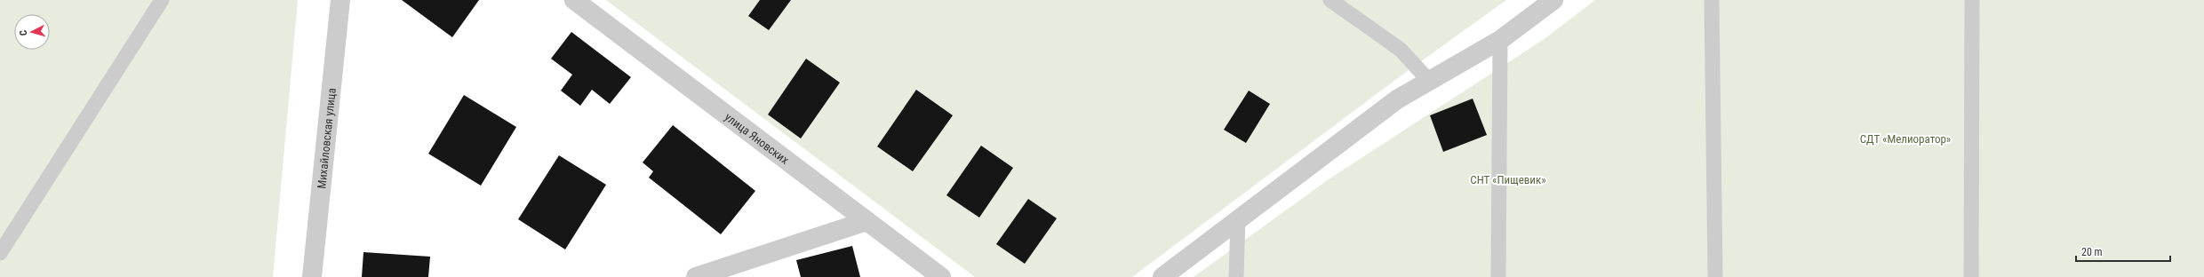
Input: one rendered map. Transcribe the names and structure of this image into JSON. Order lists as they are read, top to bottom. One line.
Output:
{"streets":{"street":["Михайловская улица","улица Яновских"]},"parks":["СДТ «Мелиоратор»","СНТ «Пищевик»"],"scale_bar":"20 m","north":"left"}
